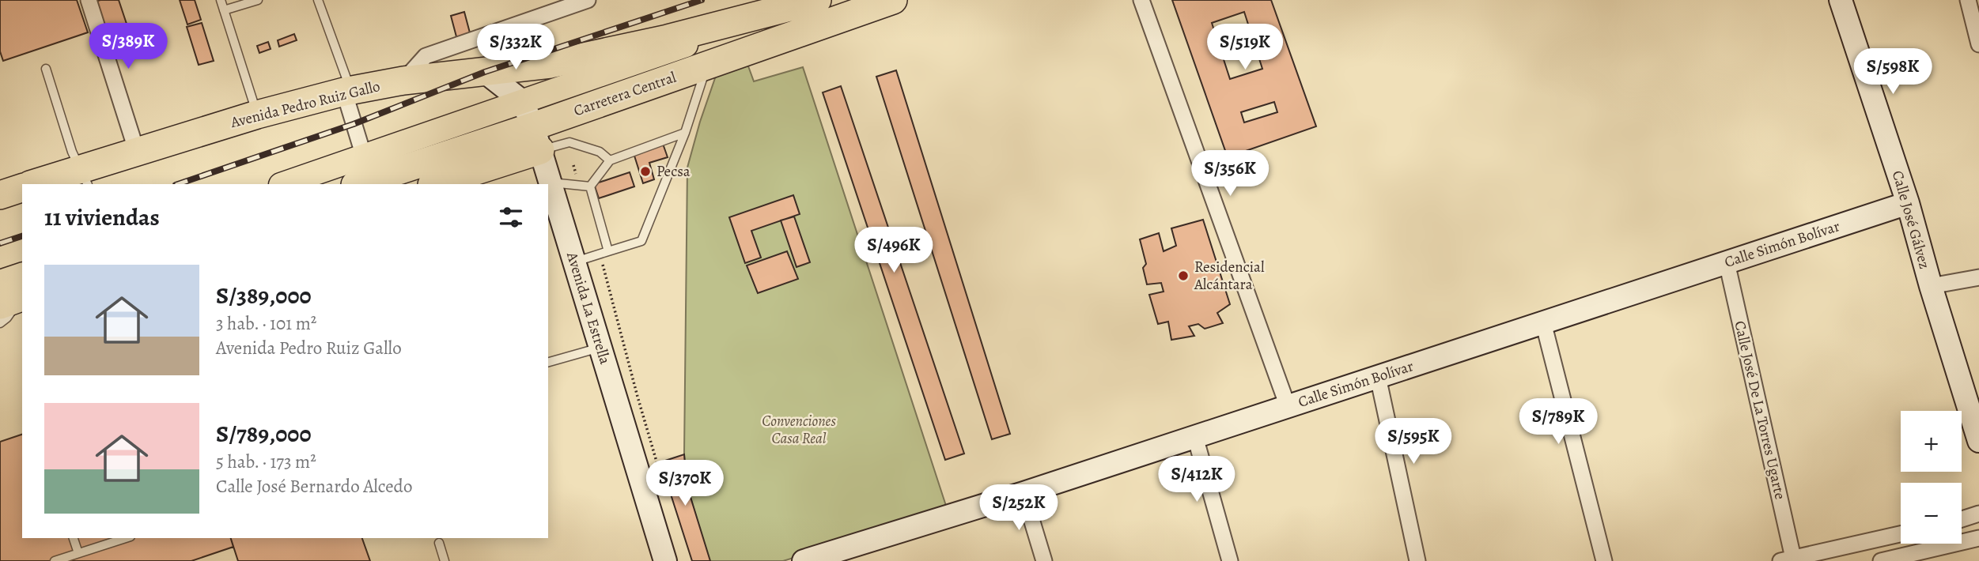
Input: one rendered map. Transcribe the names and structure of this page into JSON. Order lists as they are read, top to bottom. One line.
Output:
{"streets":{"highway":["Carretera Central","Avenida Pedro Ruiz Gallo"],"street":["Calle José Gálvez","Calle Simón Bolívar","Avenida La Estrella","Calle José De La Torres Ugarte"]},"crossings":[["Carretera Central","Avenida Pedro Ruiz Gallo"],["Carretera Central","Avenida La Estrella"],["Avenida Pedro Ruiz Gallo","Avenida La Estrella"],["Calle José Gálvez","Calle Simón Bolívar"],["Calle Simón Bolívar","Calle José De La Torres Ugarte"]],"parks":["Convenciones Casa Real"],"places":["Pecsa","Residencial Alcántara"],"page":{"price":["S/389K","S/332K","S/519K","S/598K","S/356K","S/496K","S/789K","S/595K","S/412K","S/370K","S/252K"],"heading":"11 viviendas","list":[{"name":"S/389,000","note":"3 hab. · 101 m² · Avenida Pedro Ruiz Gallo"},{"name":"S/789,000","note":"5 hab. · 173 m² · Calle José Bernardo Alcedo"}],"map_buttons":["+","−"]}}
